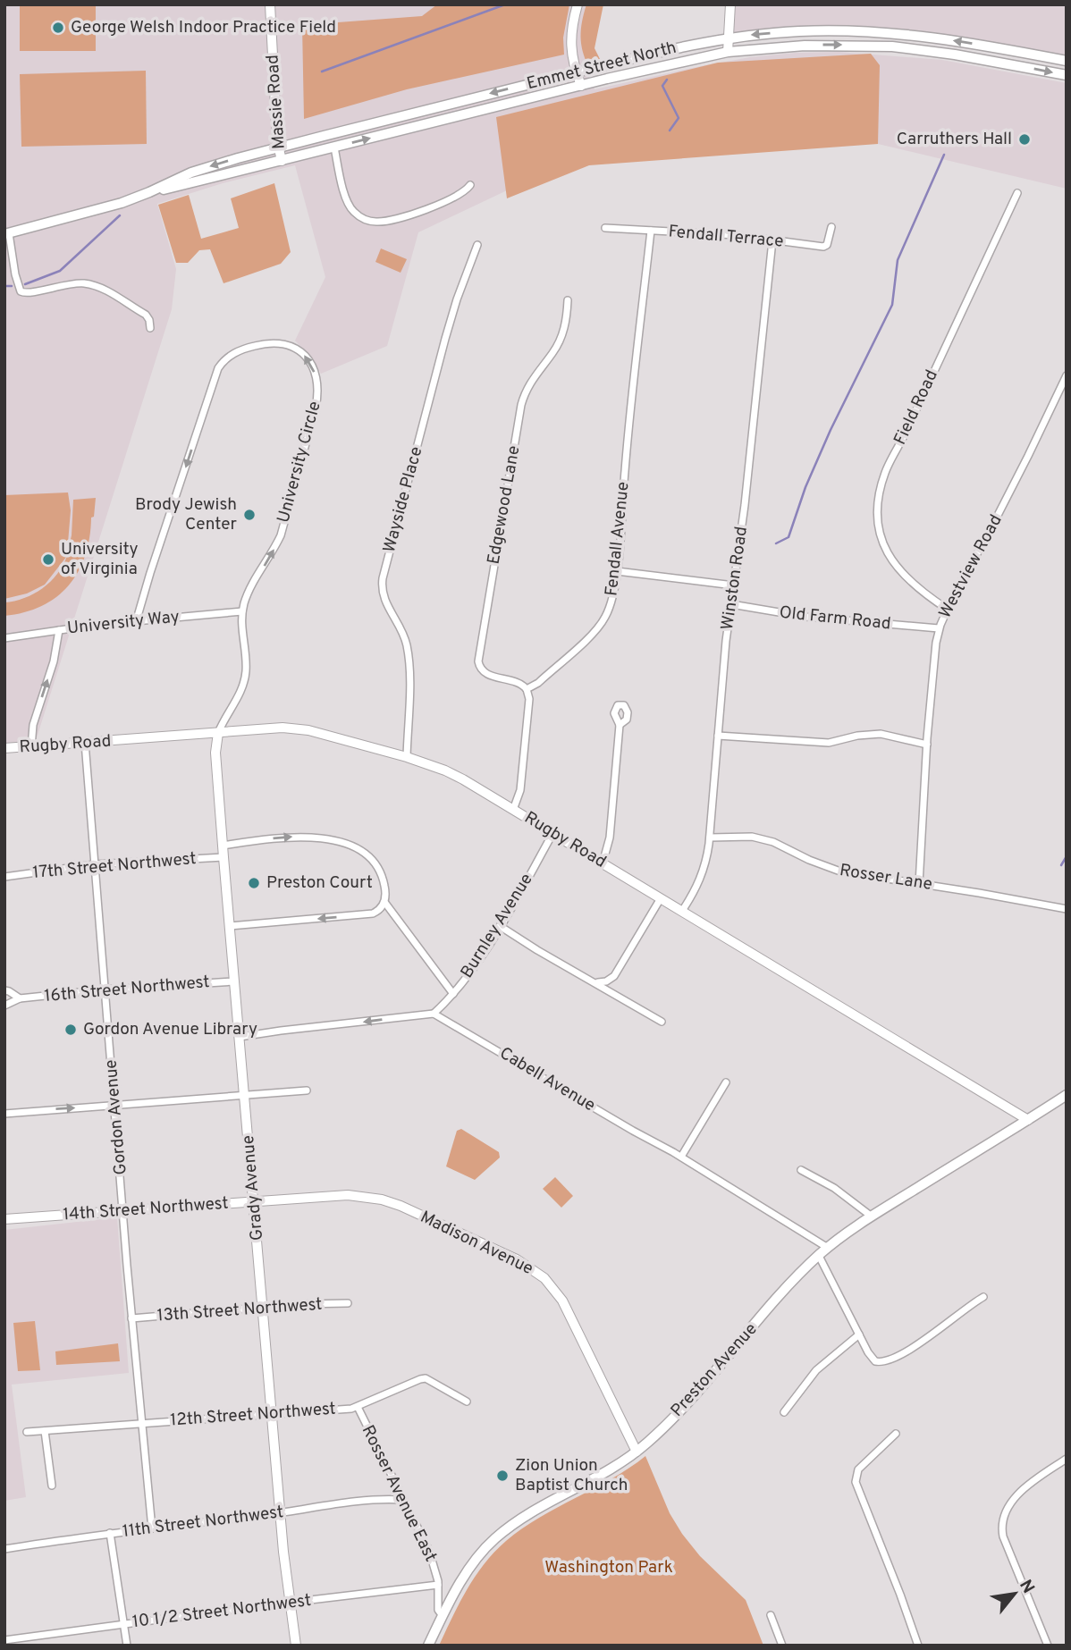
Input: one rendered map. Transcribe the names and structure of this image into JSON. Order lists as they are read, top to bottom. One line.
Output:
{"streets":{"main road":["Emmet Street North","Preston Avenue"],"street":["Massie Road","Fendall Terrace","Field Road","University Circle","Wayside Place","Edgewood Lane","Fendall Avenue","Westview Road","Winston Road","Old Farm Road","University Way","Rugby Road","17th Street Northwest","Rosser Lane","Burnley Avenue","16th Street Northwest","Cabell Avenue","Gordon Avenue","Grady Avenue","14th Street Northwest","Madison Avenue","13th Street Northwest","12th Street Northwest","Rosser Avenue East","11th Street Northwest","10 1/2 Street Northwest"]},"crossings":[["Emmet Street North","Massie Road"],["Fendall Terrace","Fendall Avenue"],["Fendall Terrace","Winston Road"],["Field Road","Westview Road"],["University Circle","University Way"],["University Circle","Rugby Road"],["University Circle","Grady Avenue"],["Wayside Place","Rugby Road"],["Edgewood Lane","Fendall Avenue"],["Westview Road","Old Farm Road"],["Westview Road","Rosser Lane"],["Winston Road","Old Farm Road"],["Winston Road","Rugby Road"],["Winston Road","Rosser Lane"],["Rugby Road","Burnley Avenue"],["Rugby Road","Gordon Avenue"],["Rugby Road","Grady Avenue"],["Rugby Road","Preston Avenue"],["17th Street Northwest","Gordon Avenue"],["17th Street Northwest","Grady Avenue"],["Burnley Avenue","Cabell Avenue"],["16th Street Northwest","Gordon Avenue"],["16th Street Northwest","Grady Avenue"],["Cabell Avenue","Preston Avenue"],["Gordon Avenue","14th Street Northwest"],["Gordon Avenue","13th Street Northwest"],["Gordon Avenue","12th Street Northwest"],["Gordon Avenue","11th Street Northwest"],["Grady Avenue","14th Street Northwest"],["Grady Avenue","13th Street Northwest"],["Grady Avenue","12th Street Northwest"],["Grady Avenue","11th Street Northwest"],["Grady Avenue","10 1/2 Street Northwest"],["14th Street Northwest","Madison Avenue"],["Madison Avenue","Preston Avenue"],["Preston Avenue","Rosser Avenue East"],["12th Street Northwest","Rosser Avenue East"],["Rosser Avenue East","11th Street Northwest"],["Rosser Avenue East","10 1/2 Street Northwest"]],"parks":["Washington Park"],"places":["George Welsh Indoor Practice Field","Carruthers Hall","Brody Jewish Center","University of Virginia","Preston Court","Gordon Avenue Library","Zion Union Baptist Church"],"north":"top right"}
